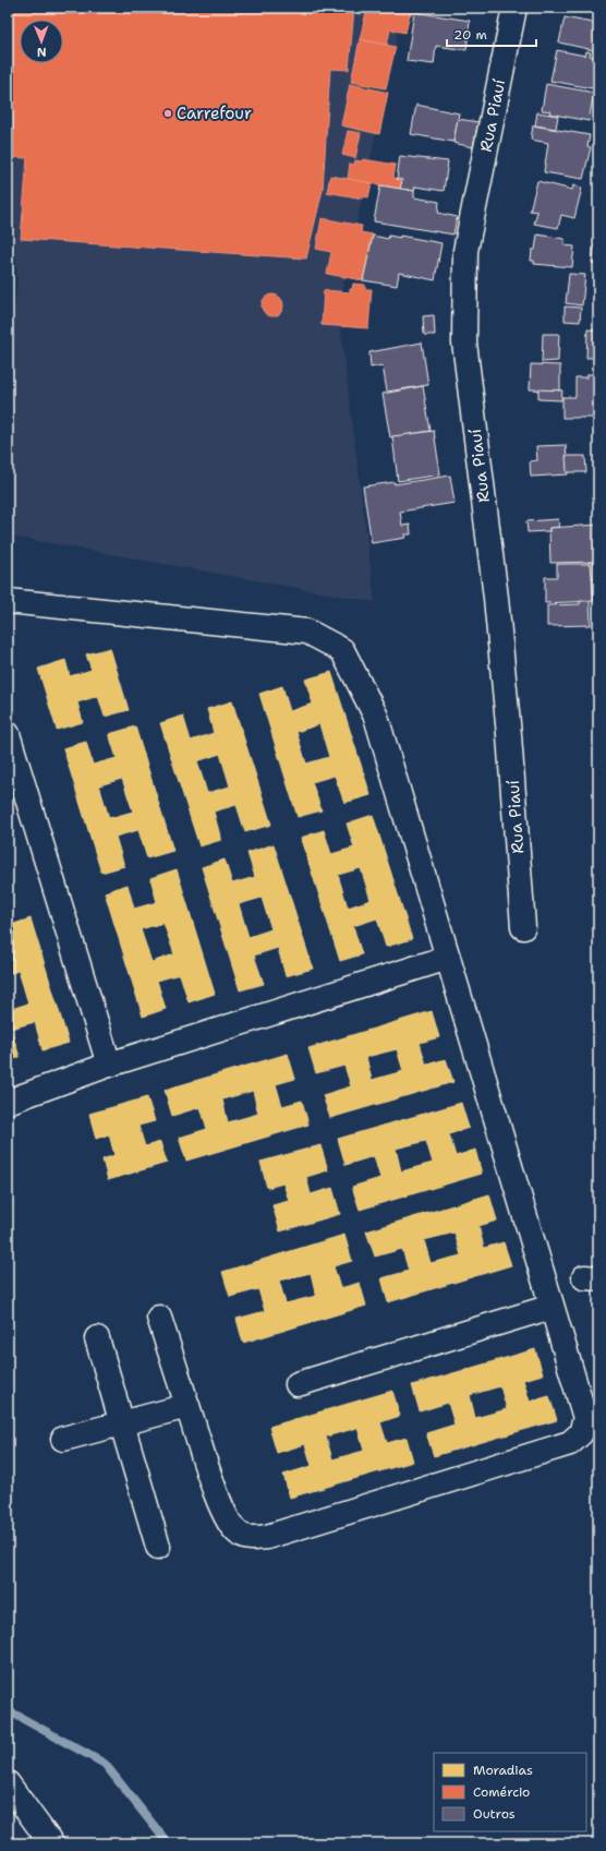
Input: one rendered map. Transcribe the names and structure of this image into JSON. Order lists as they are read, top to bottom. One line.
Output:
{"streets":{"street":["Rua Piauí"]},"places":["Carrefour"],"legend":["Moradias","Comércio","Outros"],"scale_bar":"20 m","north":"bottom"}
